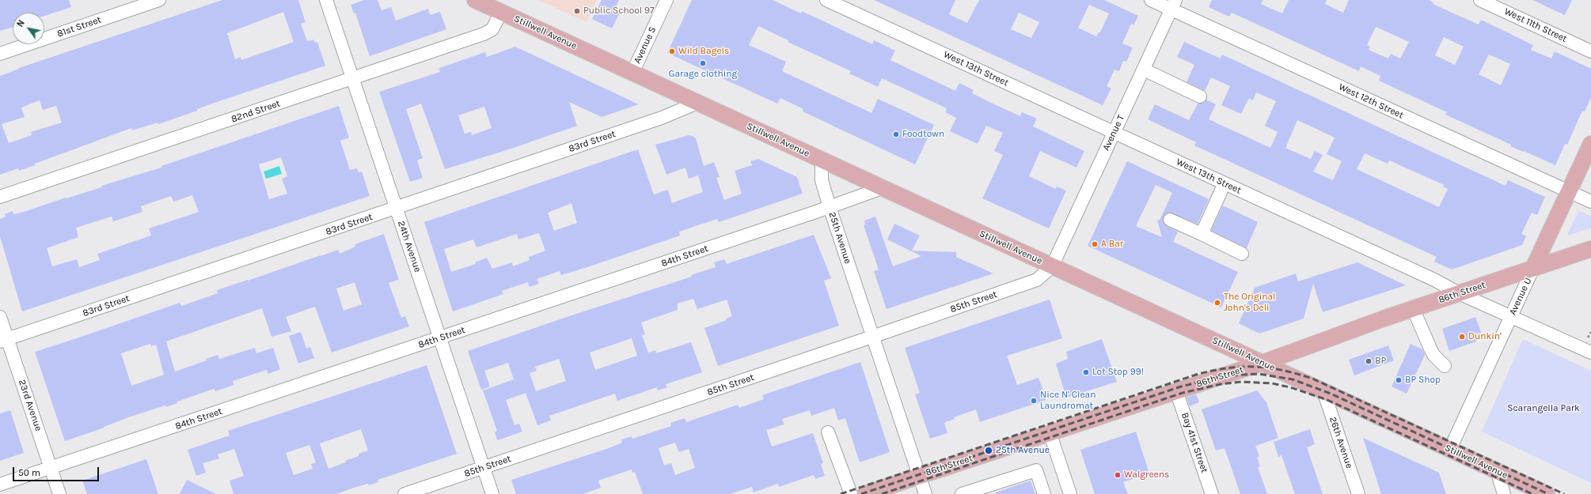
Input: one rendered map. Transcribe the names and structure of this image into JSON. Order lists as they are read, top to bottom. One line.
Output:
{"streets":{"main road":["Stillwell Avenue","86th Street","Avenue U"],"street":["West 11th Street","81st Street","Avenue S","West 13th Street","West 12th Street","82nd Street","Avenue T","83rd Street","25th Avenue","24th Avenue","84th Street","85th Street","23rd Avenue","Bay 41st Street","26th Avenue"]},"crossings":[["Stillwell Avenue","Avenue S"],["Stillwell Avenue","82nd Street"],["Stillwell Avenue","Avenue T"],["Stillwell Avenue","83rd Street"],["Stillwell Avenue","25th Avenue"],["Stillwell Avenue","84th Street"],["Stillwell Avenue","86th Street"],["Stillwell Avenue","Avenue U"],["Stillwell Avenue","85th Street"],["Stillwell Avenue","26th Avenue"],["West 13th Street","Avenue T"],["West 13th Street","86th Street"],["West 13th Street","Avenue U"],["West 12th Street","Avenue T"],["West 12th Street","Avenue U"],["82nd Street","24th Avenue"],["Avenue T","85th Street"],["83rd Street","24th Avenue"],["83rd Street","23rd Avenue"],["25th Avenue","84th Street"],["25th Avenue","86th Street"],["25th Avenue","85th Street"],["24th Avenue","84th Street"],["24th Avenue","85th Street"],["84th Street","23rd Avenue"],["86th Street","Avenue U"],["86th Street","Bay 41st Street"]],"parks":["Scarangella Park"],"places":["Public School 97","Wild Bagels","Garage clothing","Foodtown","A Bar","The Original John's Deli","Dunkin'","BP","Lot Stop 99!","BP Shop","Nice N' Clean Laundromat","25th Avenue","Walgreens"],"scale_bar":"50 m","north":"top left"}
